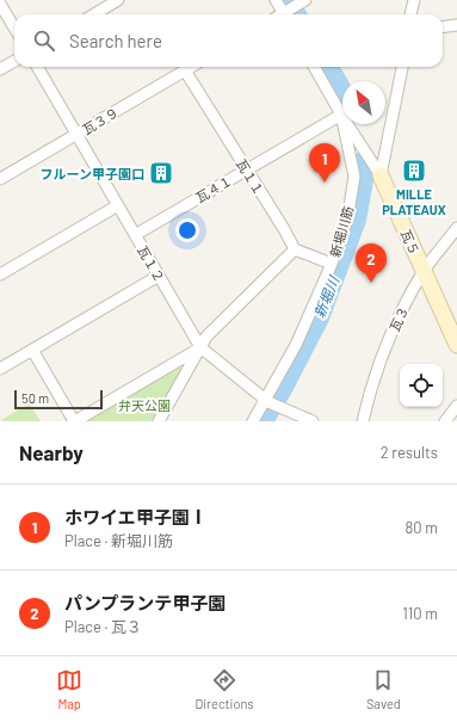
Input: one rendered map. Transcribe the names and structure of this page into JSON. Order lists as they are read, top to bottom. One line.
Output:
{"streets":{"street":["瓦３９","瓦１１","瓦４１","新堀川筋","瓦５","瓦１２","瓦３"]},"crossings":[["瓦３９","瓦１１"],["瓦３９","瓦１２"],["瓦１１","瓦４１"],["瓦４１","新堀川筋"],["瓦４１","瓦５"],["瓦４１","瓦１２"],["新堀川筋","瓦５"],["新堀川筋","瓦１２"],["瓦５","瓦３"]],"water":["新堀川"],"parks":["弁天公園"],"places":{"building":["MILLE PLATEAUX","フルーン甲子園口"]},"scale_bar":"50 m","north":"top left","page":{"search":"Search here","pins":["1","2"],"scale":"50 m","heading":["Nearby","2 results"],"list":[{"mark":"1","name":"ホワイエ甲子園Ⅰ","note":"Place · 新堀川筋","value":"80 m"},{"mark":"2","name":"パンプランテ甲子園","note":"Place · 瓦３","value":"110 m"}],"nav":["Map","Directions","Saved"]}}
